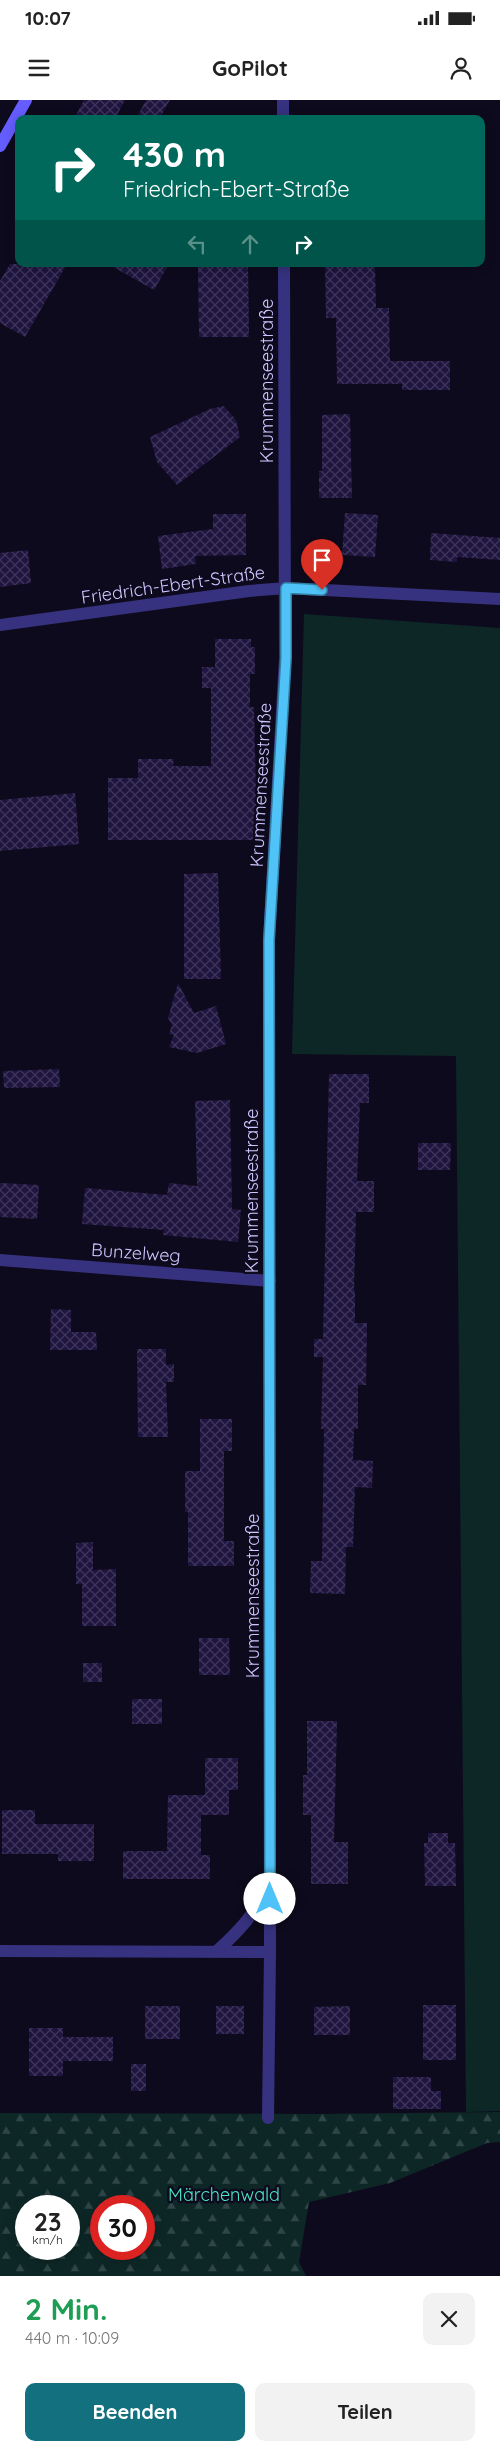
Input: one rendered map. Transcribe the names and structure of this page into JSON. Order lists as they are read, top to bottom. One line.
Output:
{"streets":{"street":["Krummenseestraße","Friedrich-Ebert-Straße","Bunzelweg"]},"crossings":[["Krummenseestraße","Friedrich-Ebert-Straße"],["Krummenseestraße","Bunzelweg"]],"parks":["Märchenwald"],"page":{"status":"10:07","header":"GoPilot","turn":["430 m","Friedrich-Ebert-Straße"],"speed":"23 km/h","limit":"30","heading":["2 Min.","440 m · 10:09"],"buttons":["Beenden","Teilen"]}}
